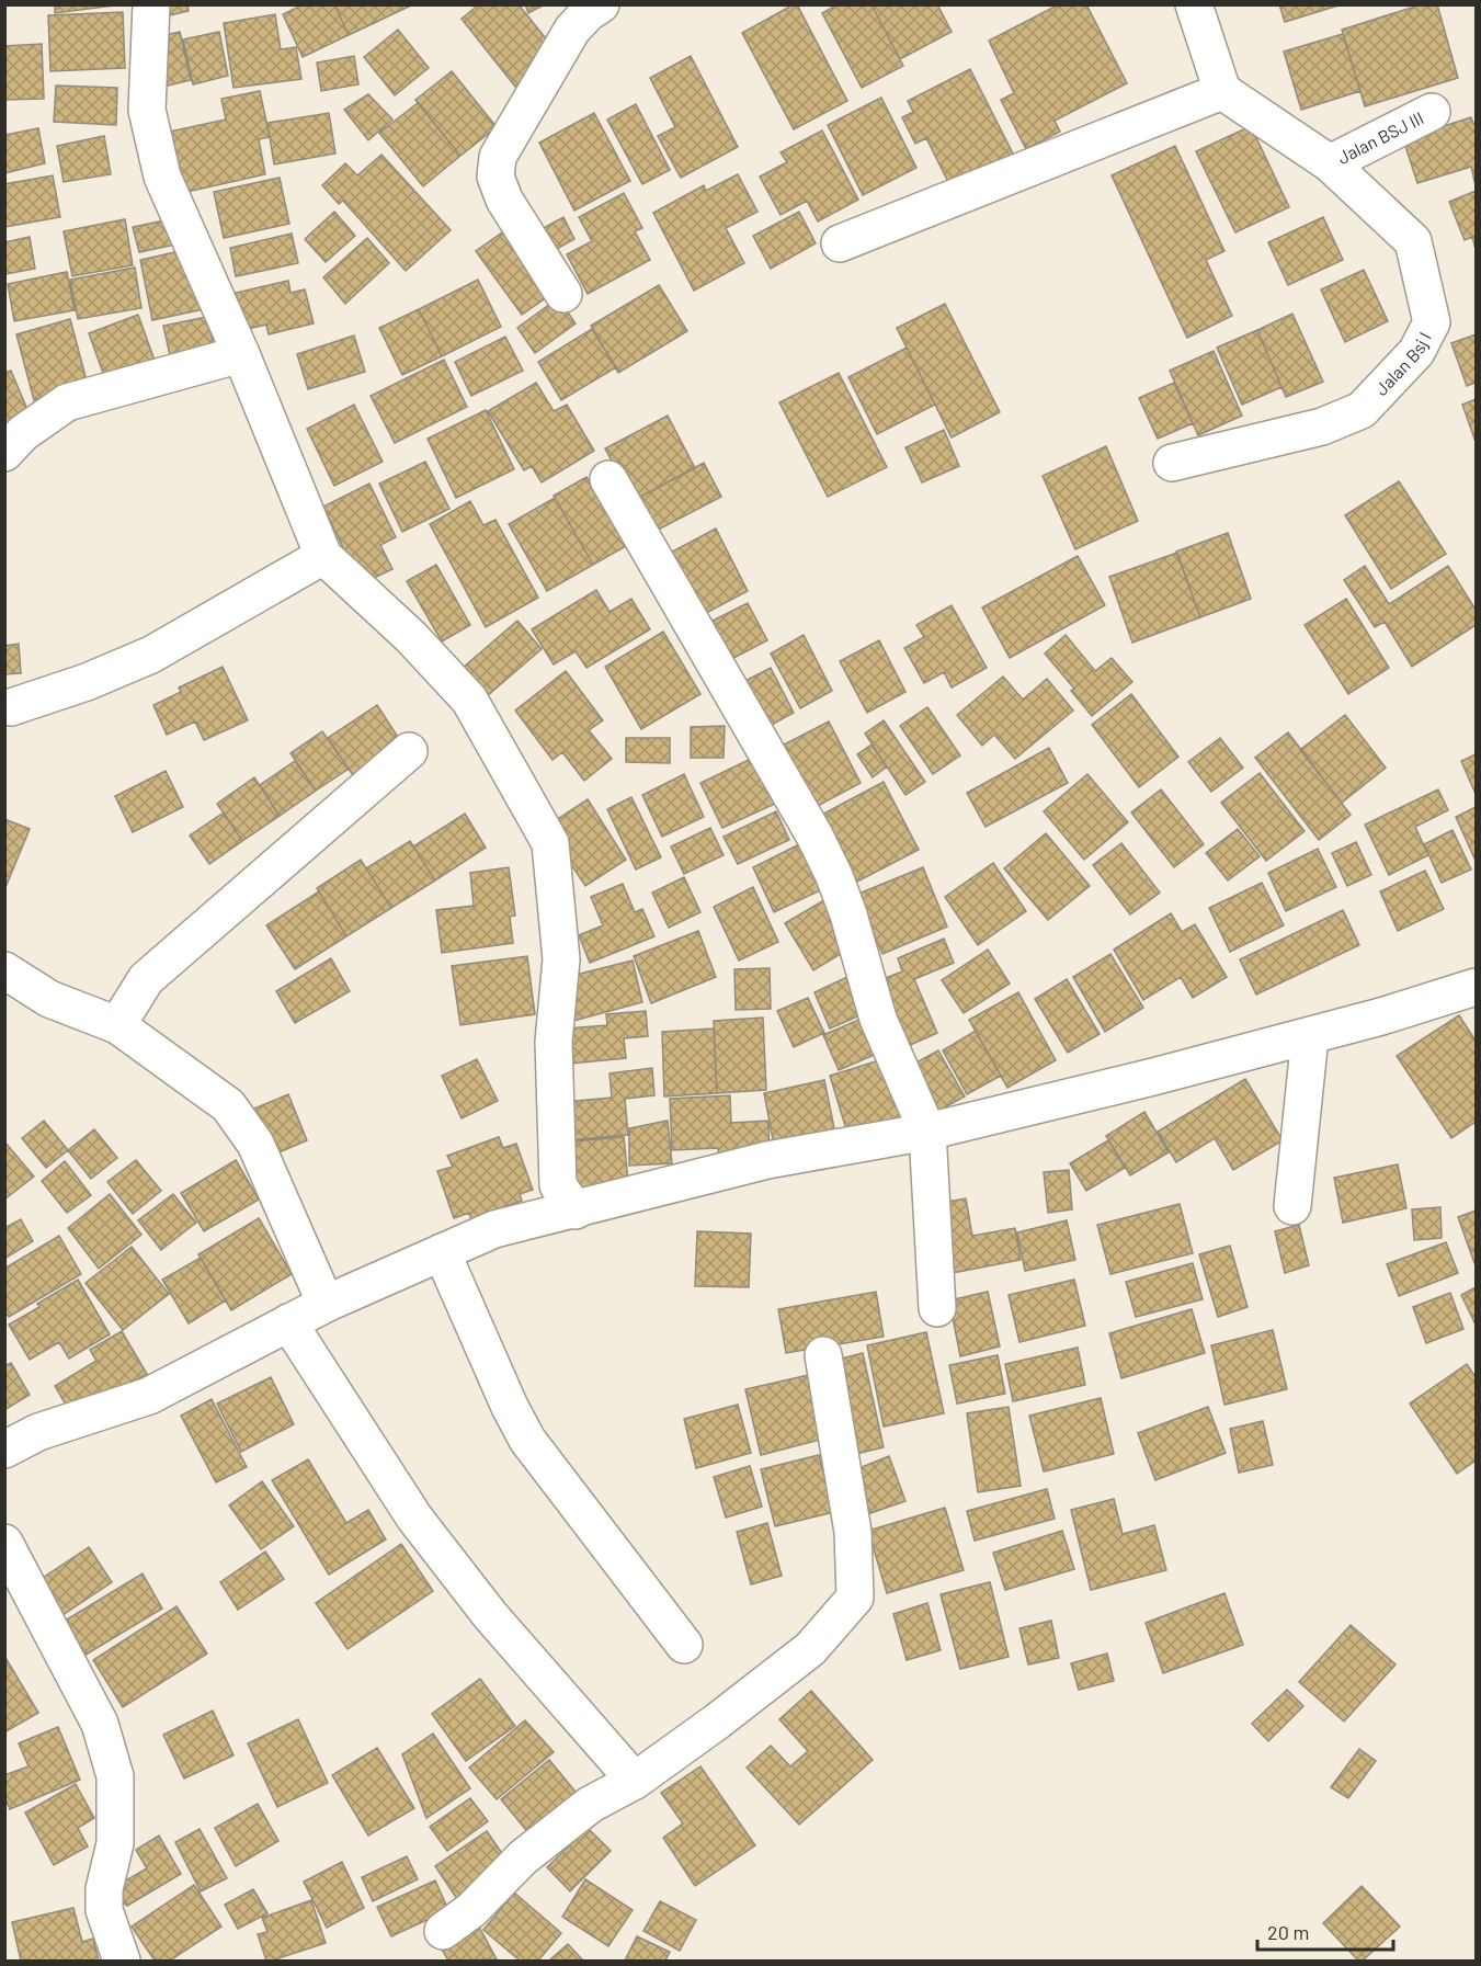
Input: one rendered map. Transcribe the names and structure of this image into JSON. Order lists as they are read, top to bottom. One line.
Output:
{"streets":{"street":["Jalan BSJ III","Jalan Bsj I"]},"crossings":[["Jalan BSJ III","Jalan Bsj I"]],"scale_bar":"20 m"}
